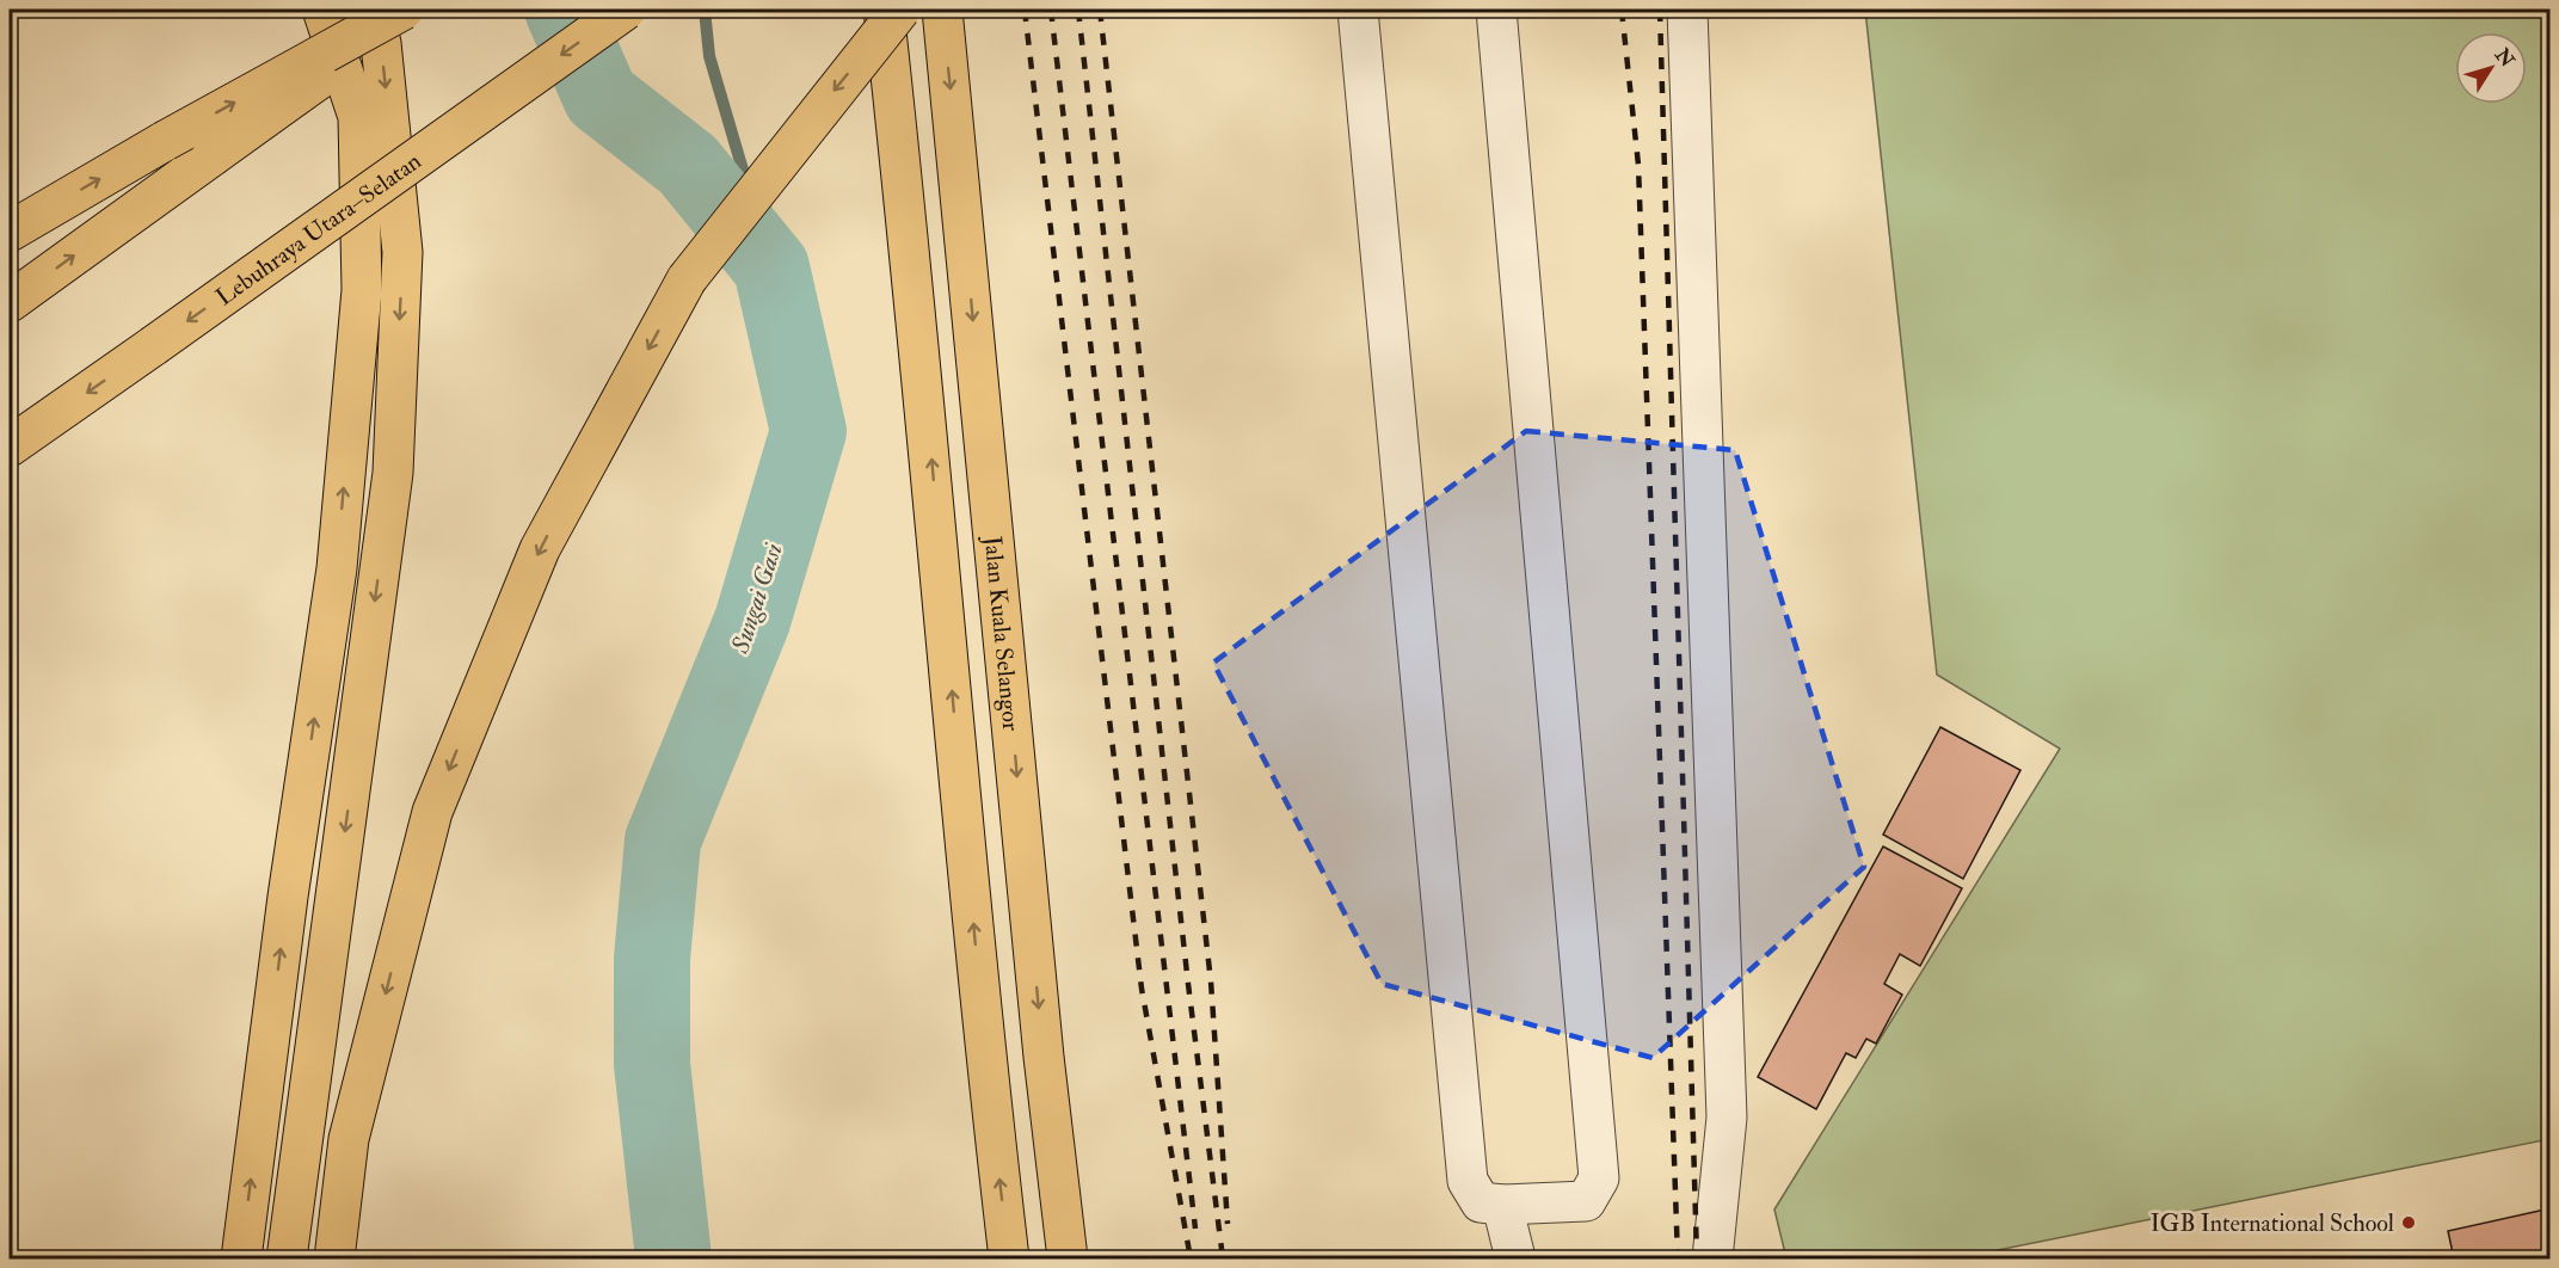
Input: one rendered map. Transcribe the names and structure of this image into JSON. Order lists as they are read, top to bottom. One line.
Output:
{"streets":{"highway":["Lebuhraya Utara–Selatan","Jalan Kuala Selangor"]},"water":["Sungai Gasi"],"places":["IGB International School"],"north":"top right"}
